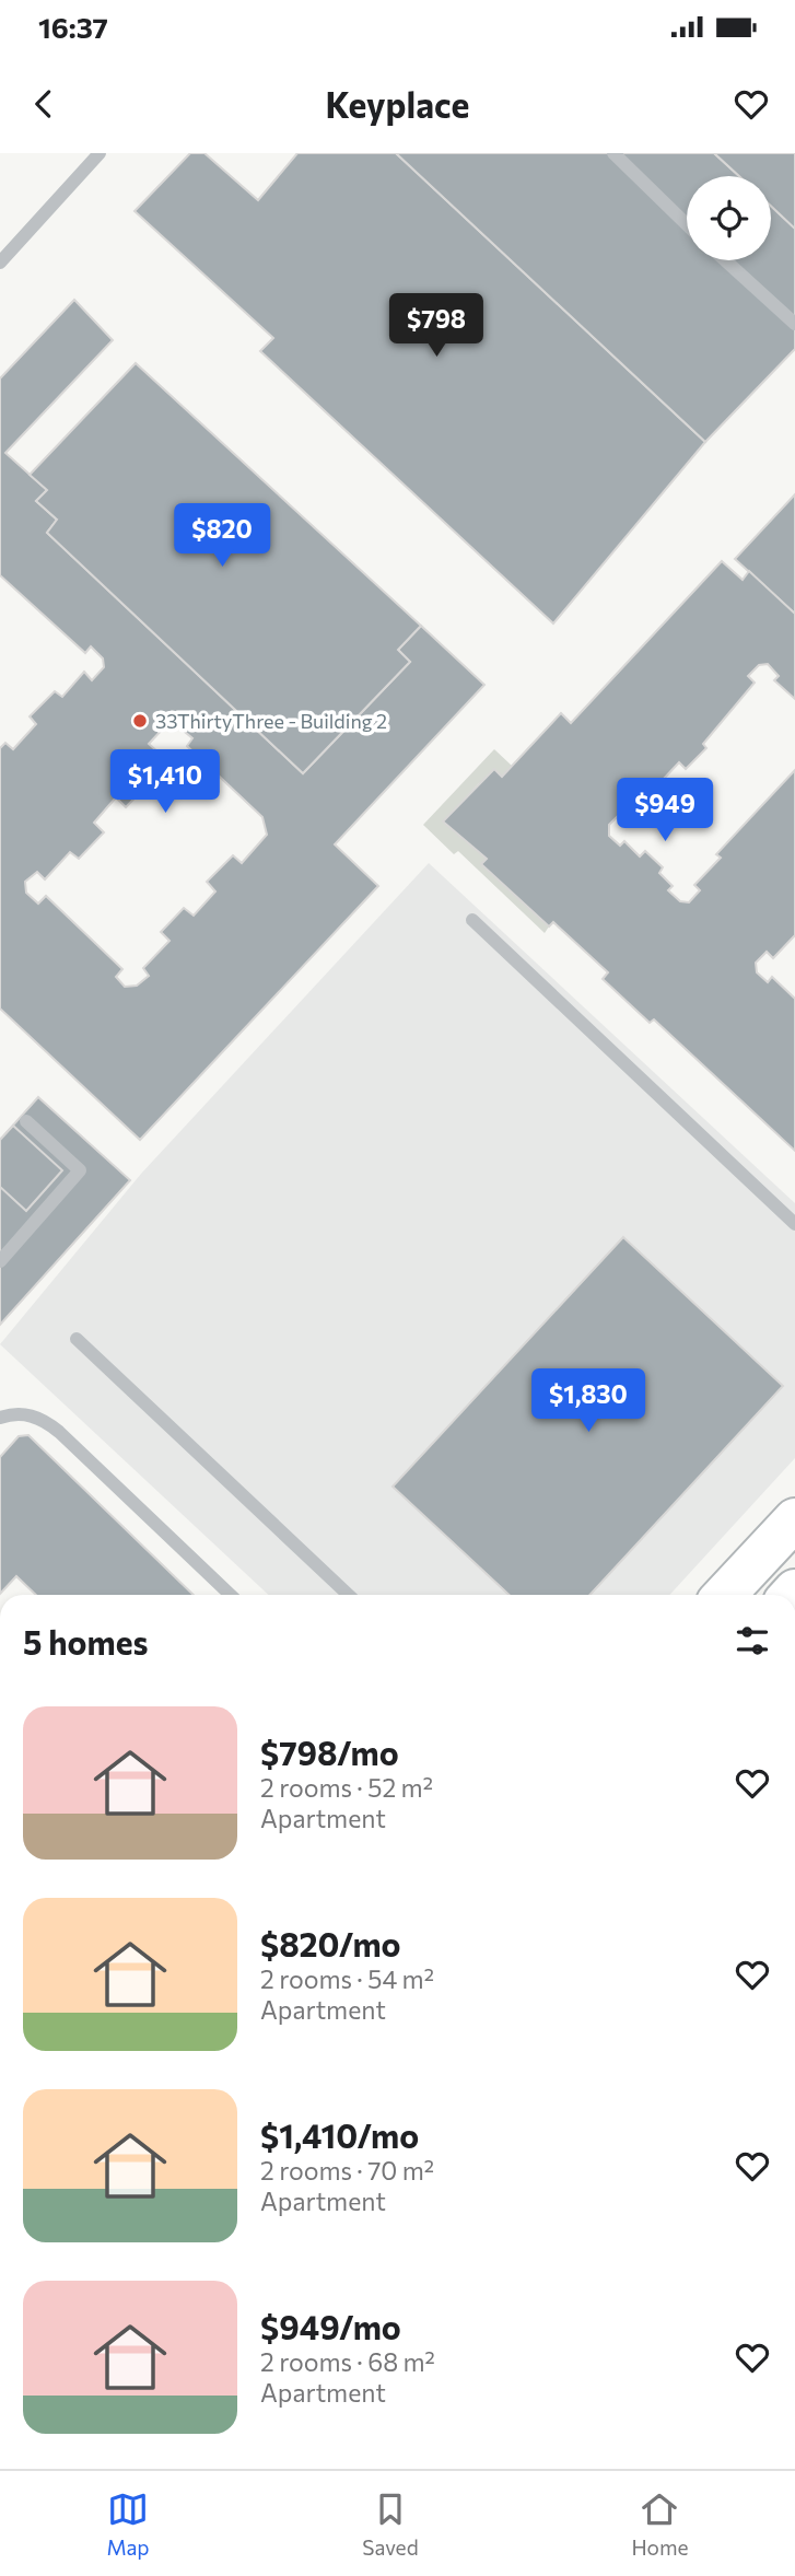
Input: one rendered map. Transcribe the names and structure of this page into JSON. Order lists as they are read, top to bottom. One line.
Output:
{"places":["33ThirtyThree - Building 2"],"page":{"status":"16:37","header":"Keyplace","price":["$798","$820","$1,410","$949","$1,830"],"heading":"5 homes","list":[{"name":"$798/mo","note":"2 rooms · 52 m² · Apartment"},{"name":"$820/mo","note":"2 rooms · 54 m² · Apartment"},{"name":"$1,410/mo","note":"2 rooms · 70 m² · Apartment"},{"name":"$949/mo","note":"2 rooms · 68 m² · Apartment"}],"tabs":["Map","Saved","Home"]}}
